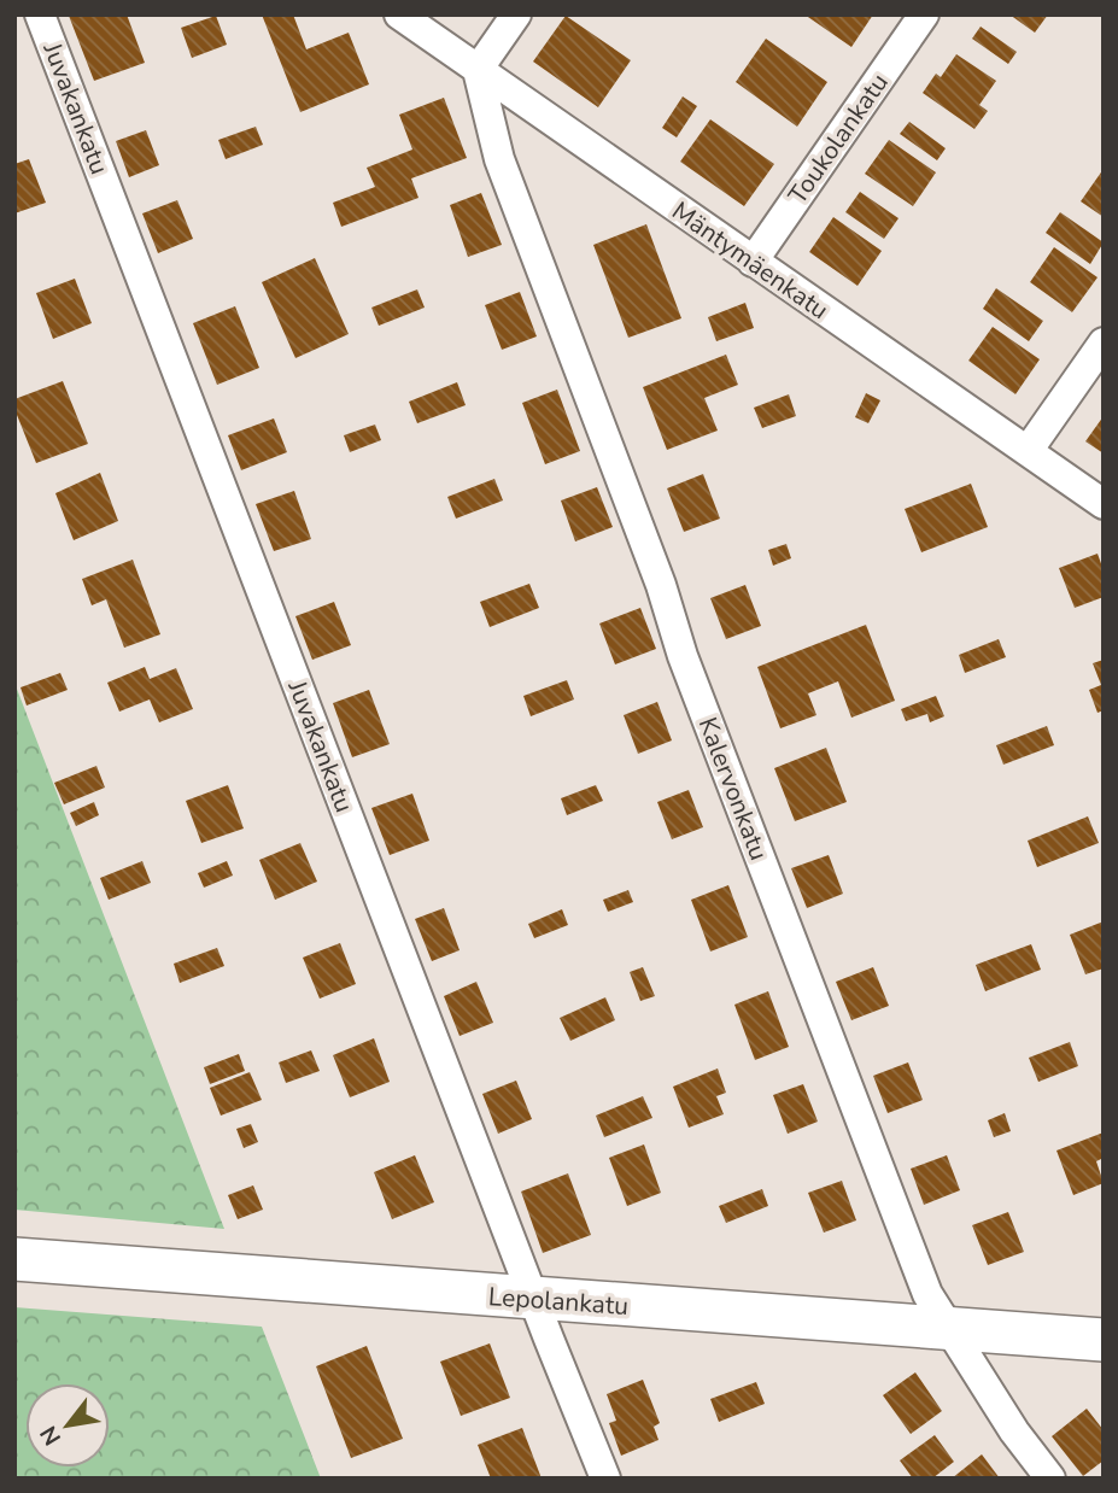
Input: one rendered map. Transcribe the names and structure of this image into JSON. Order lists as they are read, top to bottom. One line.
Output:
{"streets":{"main road":["Lepolankatu"],"street":["Juvakankatu","Toukolankatu","Mäntymäenkatu","Kalervonkatu"]},"crossings":[["Juvakankatu","Lepolankatu"],["Toukolankatu","Mäntymäenkatu"],["Mäntymäenkatu","Kalervonkatu"],["Kalervonkatu","Lepolankatu"]],"north":"bottom left"}
